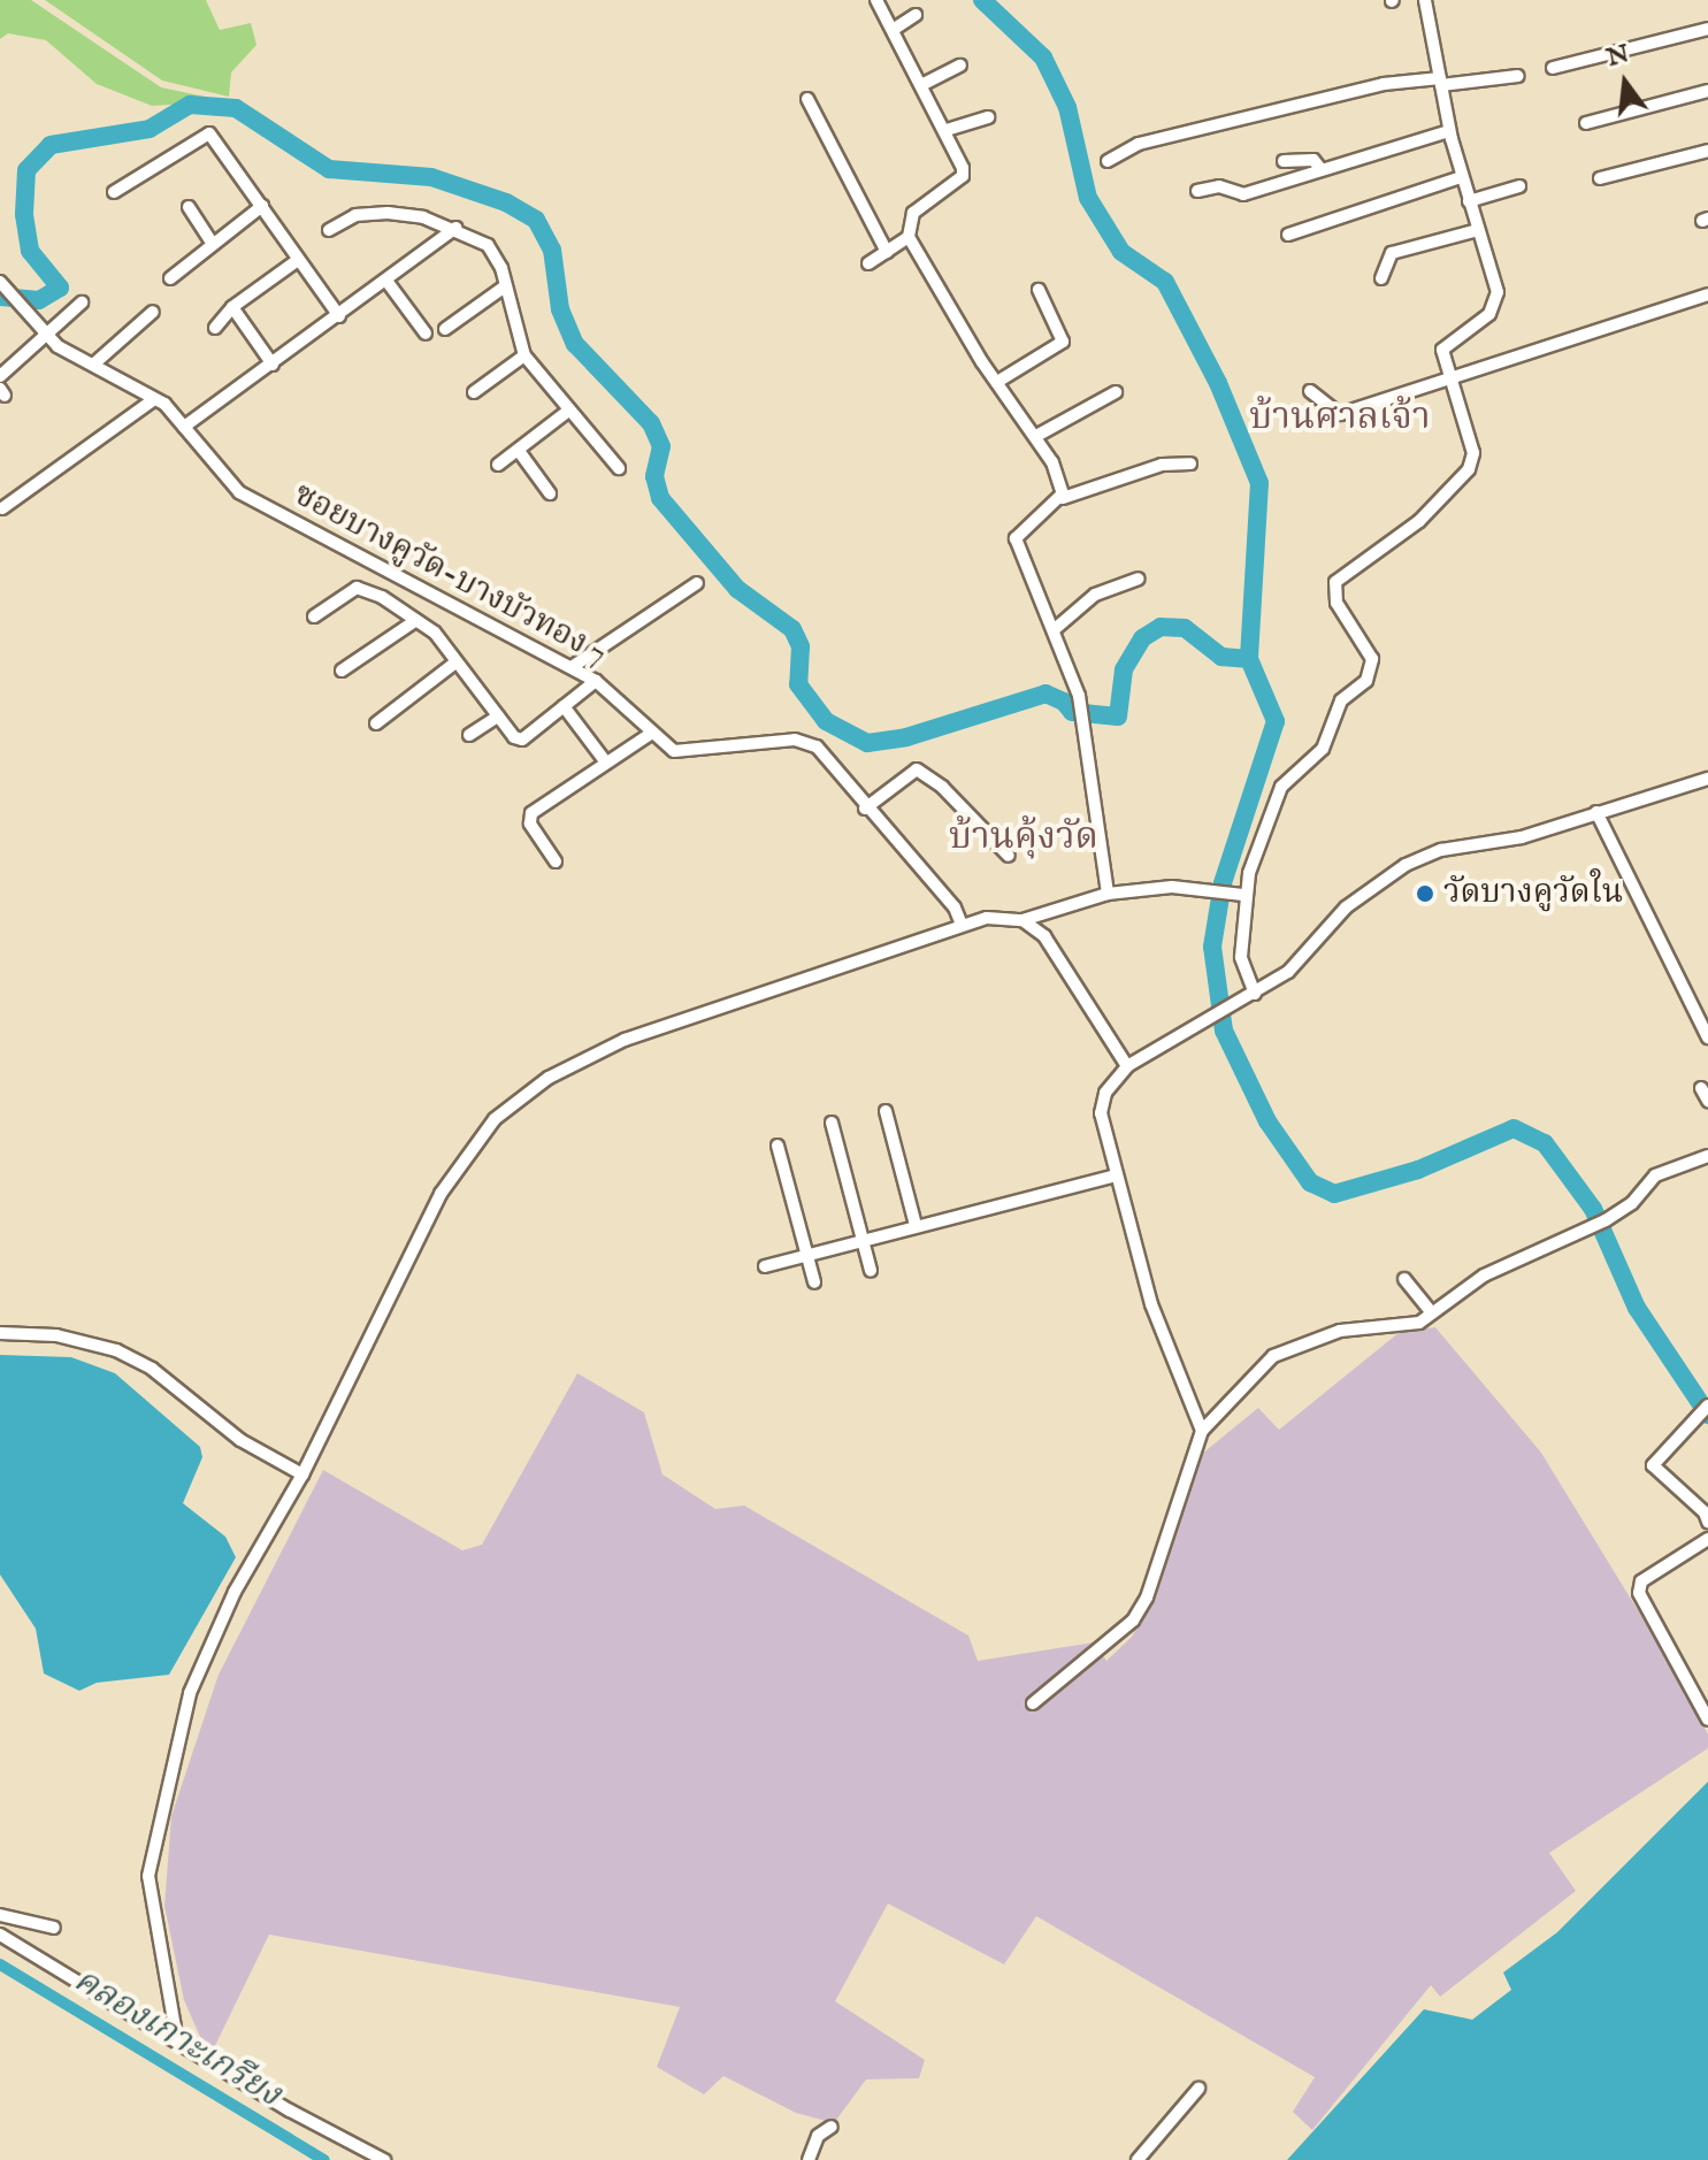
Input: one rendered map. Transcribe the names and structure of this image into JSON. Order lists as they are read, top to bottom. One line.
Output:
{"streets":{"street":["ซอยบางคูวัด-บางบัวทอง 7"]},"districts":["บ้านศาลเจ้า","บ้านคุ้งวัด"],"water":["คลองเกาะเกรียง"],"places":["วัดบางคูวัดใน"],"north":"top"}
